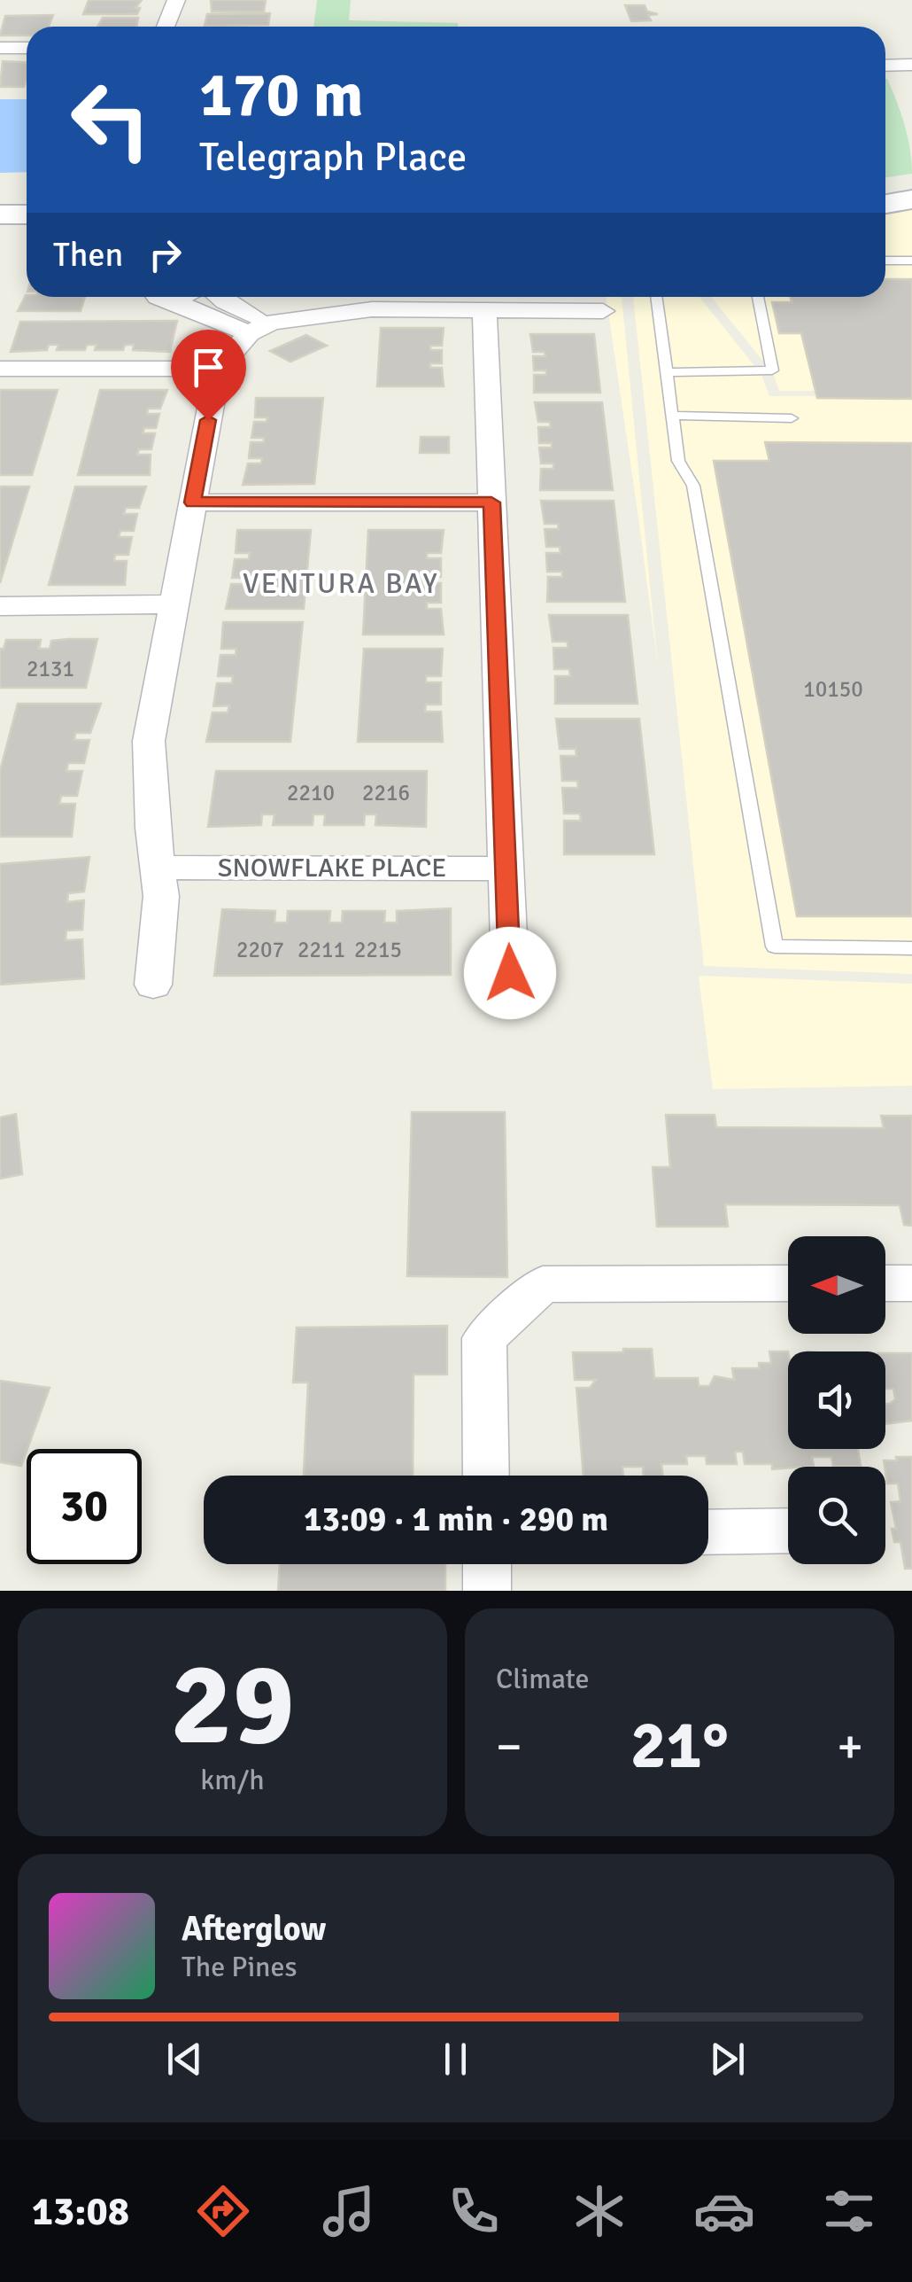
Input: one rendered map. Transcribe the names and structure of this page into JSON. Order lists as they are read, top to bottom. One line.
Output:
{"streets":{"street":["SNOWFLAKE PLACE"]},"districts":["VENTURA BAY"],"house_numbers":["2131","10150","2210","2216","2207","2211","2215"],"north":"left","page":{"turn":["170 m","Telegraph Place"],"then":"Then","limit":"30","trip":"13:09 · 1 min · 290 m","tile":[["29","km/h"],"Climate"],"heat":["−","21°","+"],"song":["Afterglow","The Pines"],"tabs":"13:08"}}
